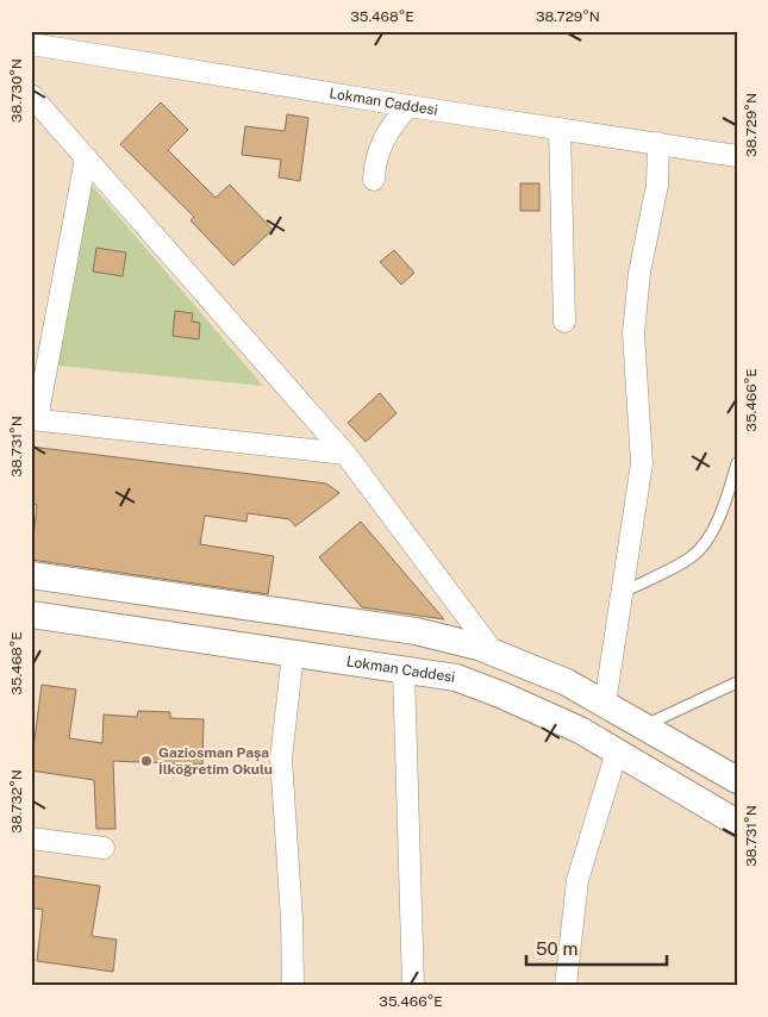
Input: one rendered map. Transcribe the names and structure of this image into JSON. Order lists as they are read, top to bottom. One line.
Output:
{"streets":{"street":["Lokman Caddesi"]},"places":["Gaziosman Paşa İlköğretim Okulu"],"scale_bar":"50 m","coordinates":["35.468°E","38.729°N","38.730°N","35.466°E","38.731°N","38.732°N"]}
